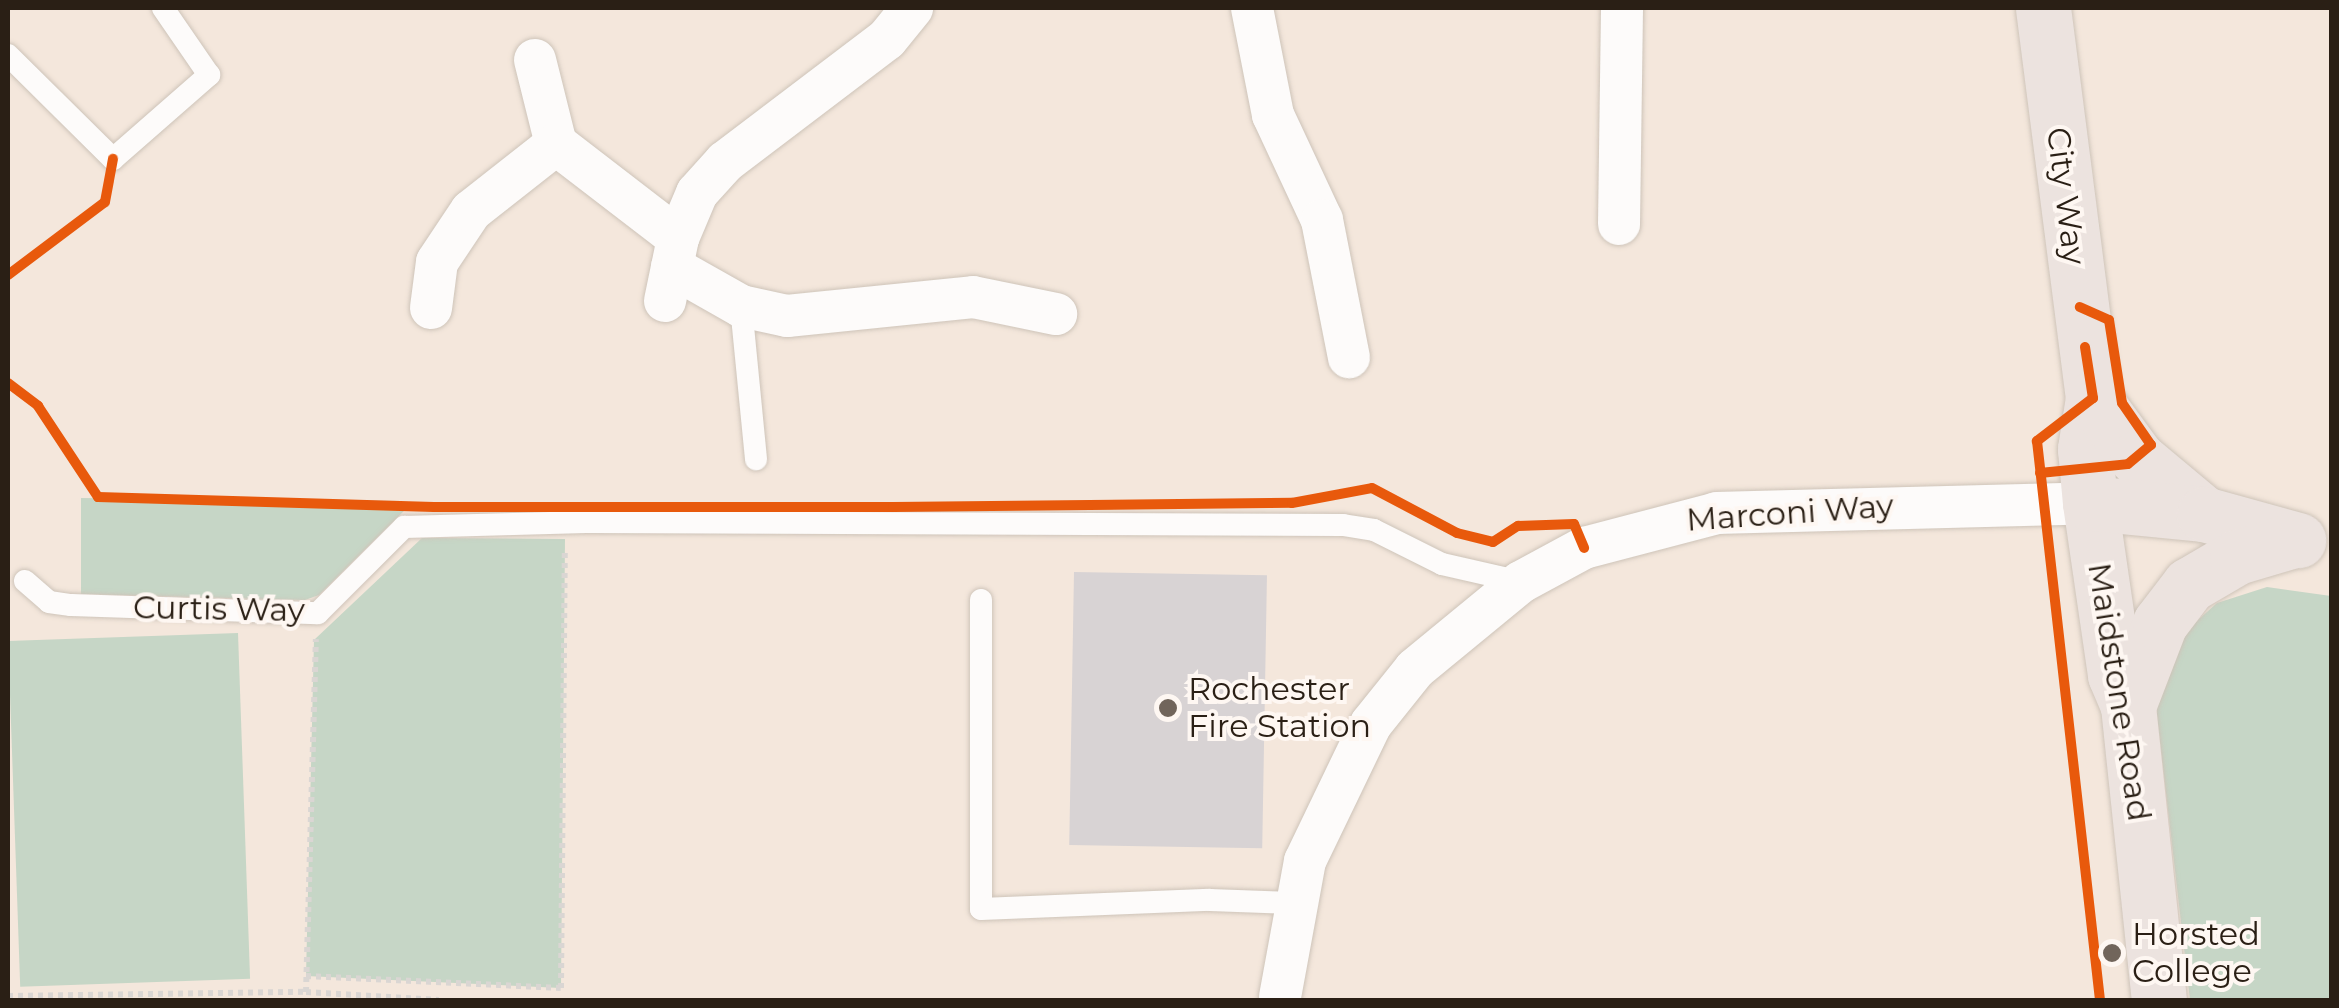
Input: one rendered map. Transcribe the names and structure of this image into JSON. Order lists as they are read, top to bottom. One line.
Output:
{"streets":{"main road":["City Way","Maidstone Road"],"street":["Marconi Way"],"lane":["Curtis Way"]},"crossings":[["City Way","Marconi Way"],["City Way","Maidstone Road"],["Marconi Way","Curtis Way"],["Marconi Way","Maidstone Road"]],"places":["Rochester Fire Station","Horsted College"]}
